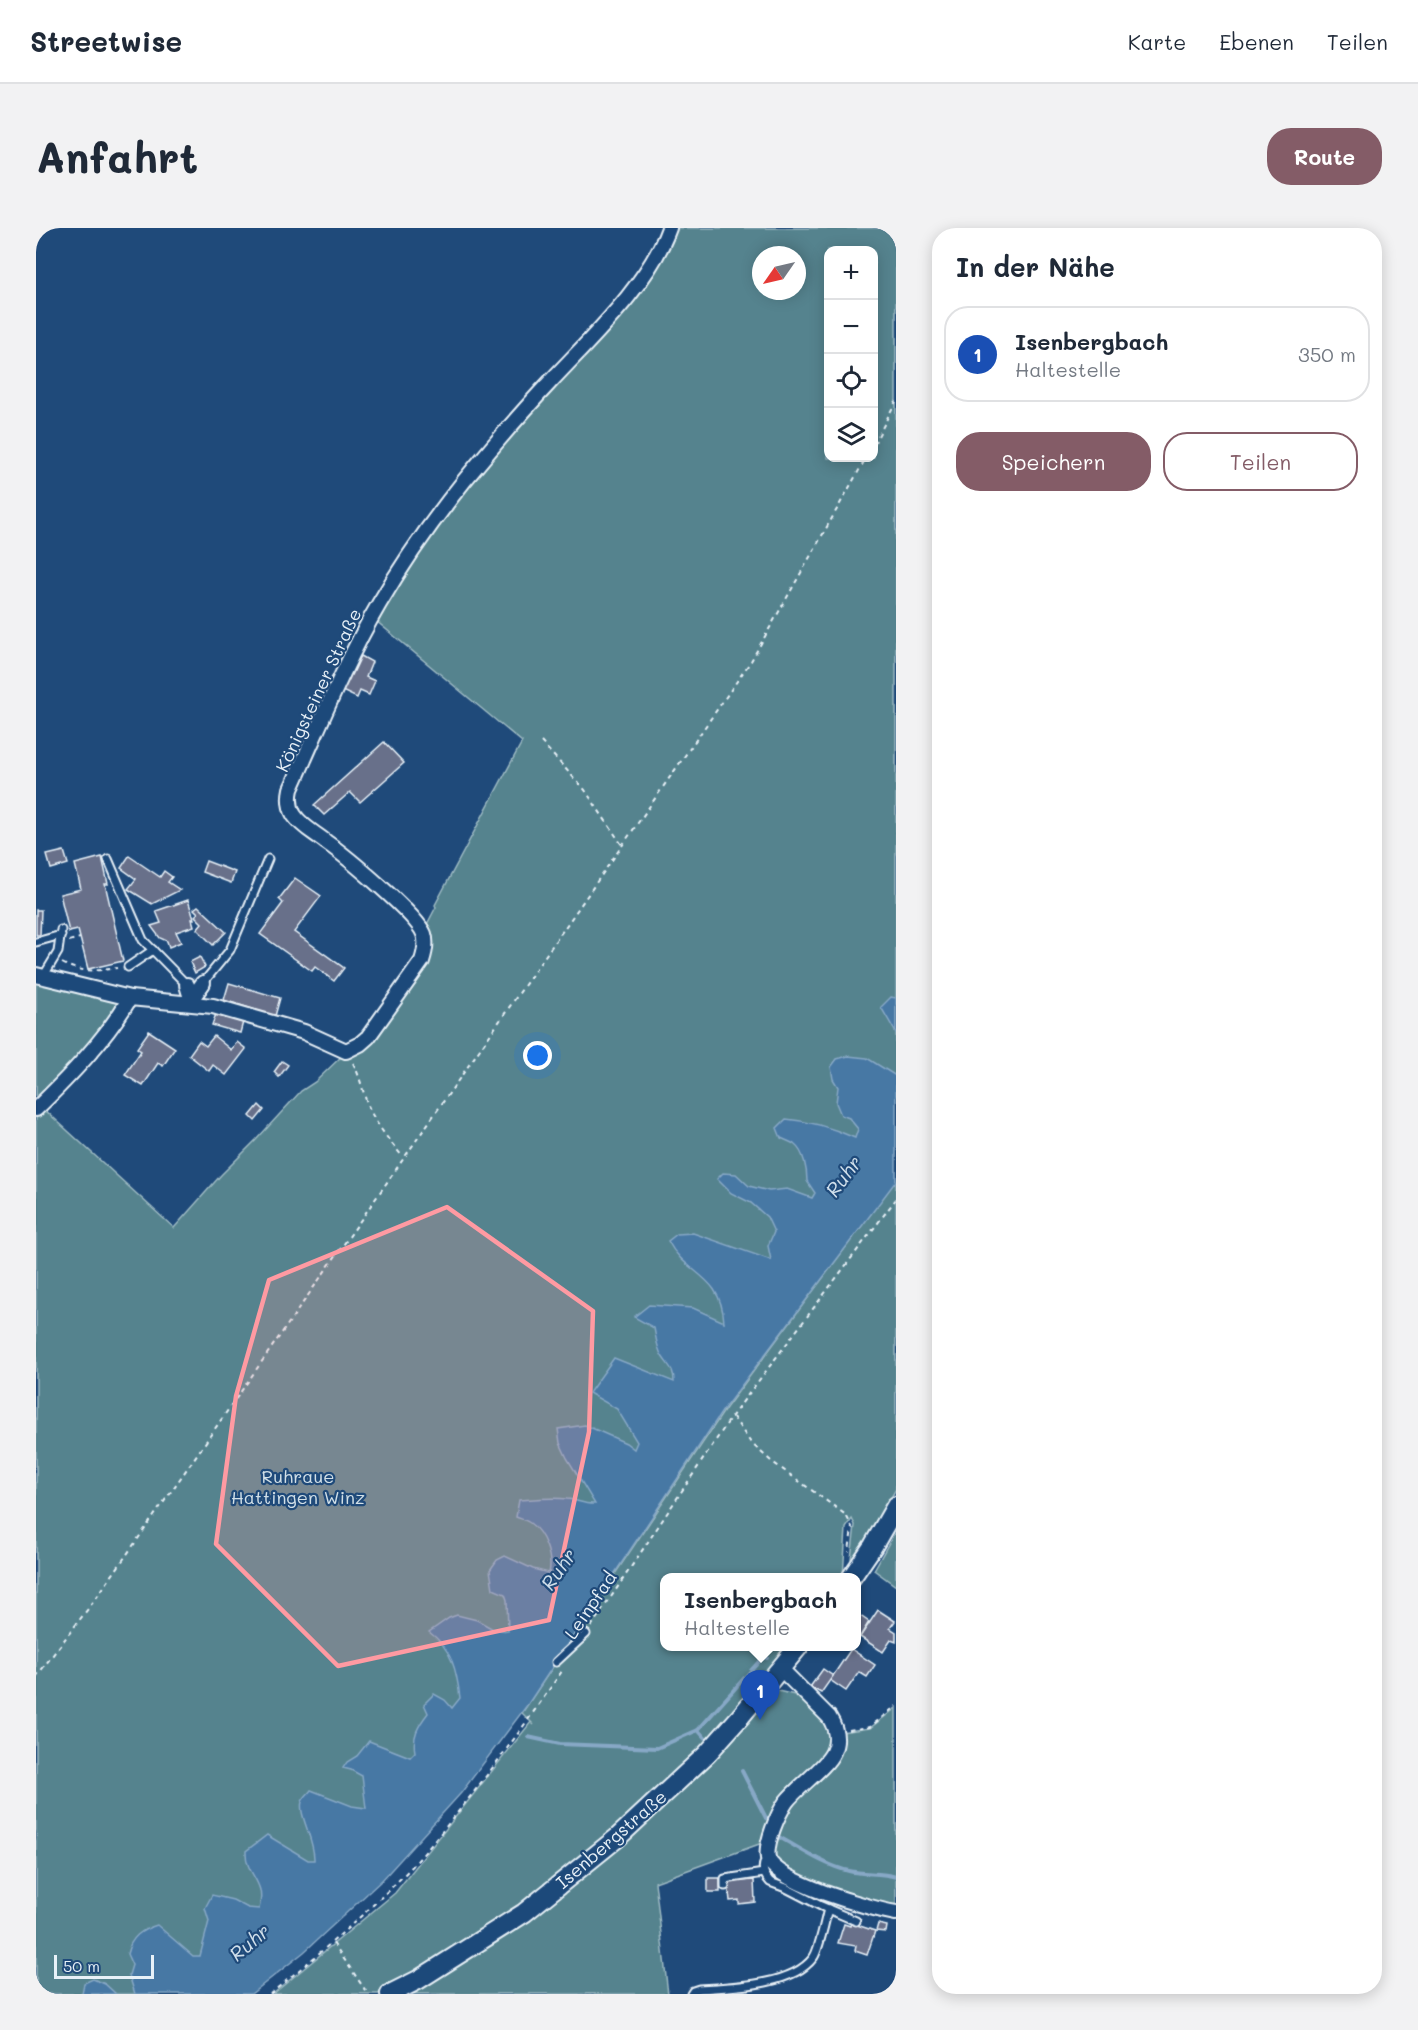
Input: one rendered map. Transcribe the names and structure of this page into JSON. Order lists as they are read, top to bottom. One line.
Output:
{"streets":{"main road":["Isenbergstraße"],"street":["Königsteiner Straße"],"path":["Leinpfad"]},"water":["Ruhr"],"parks":["Ruhraue Hattingen Winz"],"scale_bar":"50 m","north":"bottom left","page":{"header":"Streetwise","nav":["Karte","Ebenen","Teilen"],"buttons":["Route",["Speichern","Teilen"]],"title":"Anfahrt","heading":"In der Nähe","map_buttons":["+","−"],"list":[{"mark":"1","name":"Isenbergbach","note":"Haltestelle","value":"350 m"}],"popup":["Isenbergbach","Haltestelle"],"pins":"1","scale":"50 m"}}
